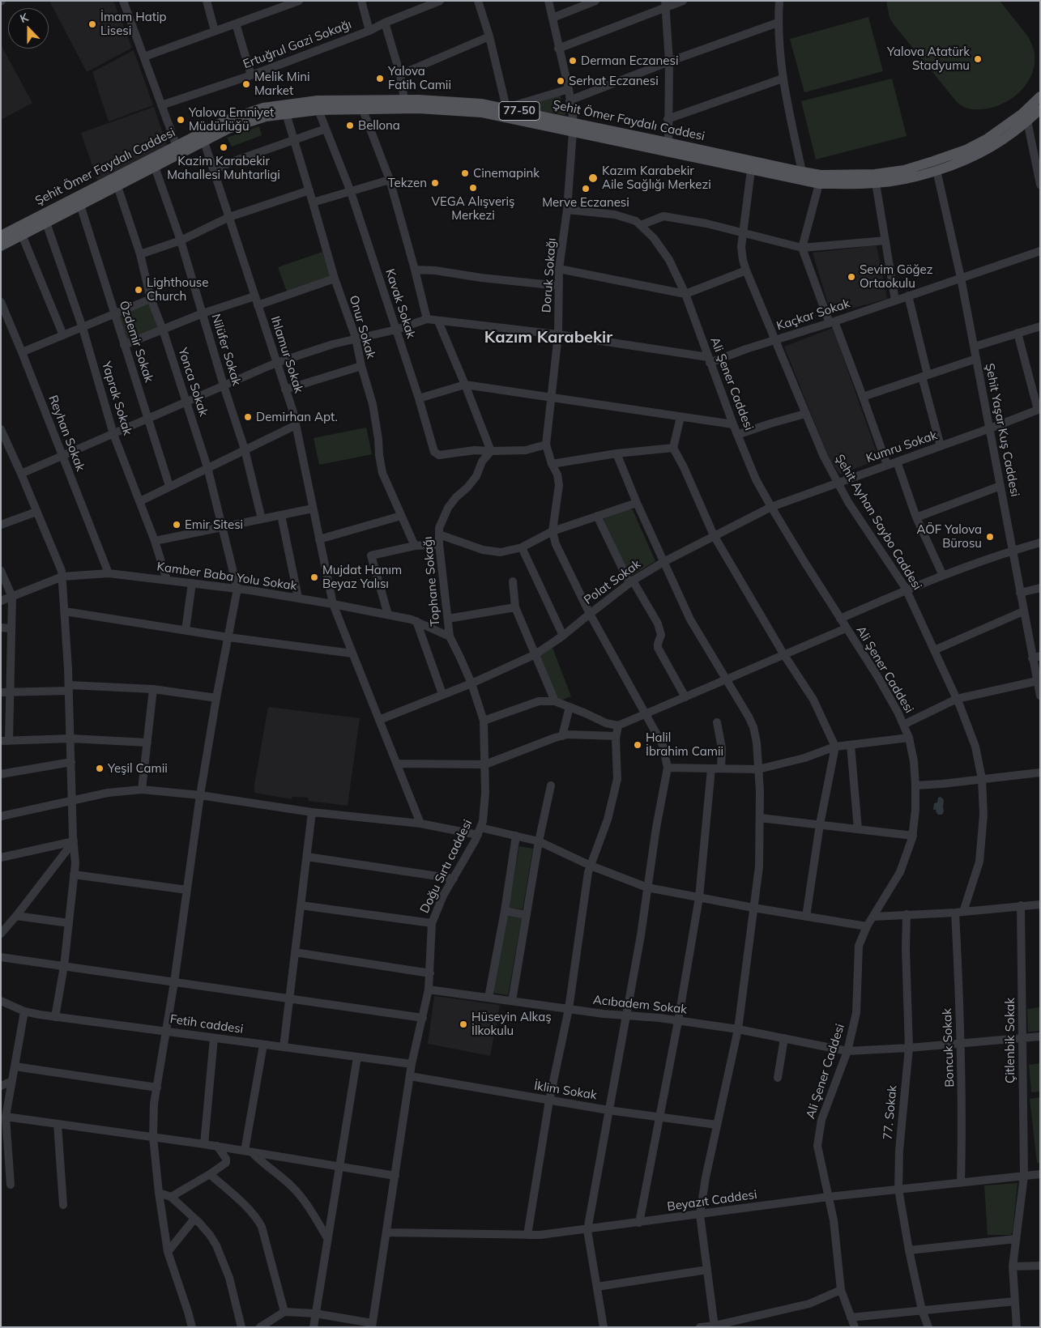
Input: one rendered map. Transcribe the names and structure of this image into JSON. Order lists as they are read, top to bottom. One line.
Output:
{"streets":{"main road":["77-50","Şehit Ömer Faydalı Caddesi"],"street":["Ertuğrul Gazi Sokağı","Doruk Sokağı","Kavak Sokak","Kaçkar Sokak","Onur Sokak","Özdemir Sokak","Nilüfer Sokak","Ihlamur Sokak","Yonca Sokak","Ali Şener Caddesi","Yaprak Sokak","Şehit Yaşar Kuş Caddesi","Reyhan Sokak","Kumru Sokak","Şehit Ayhan Saybo Caddesi","Kamber Baba Yolu Sokak","Tophane Sokağı","Polat Sokak","Doğu Sırtı caddesi","Acıbadem Sokak","Fetih caddesi","Çitlenbik Sokak","Boncuk Sokak","İklim Sokak","77. Sokak","Beyazıt Caddesi"]},"crossings":[["Şehit Ömer Faydalı Caddesi","Doruk Sokağı"],["Şehit Ömer Faydalı Caddesi","Kavak Sokak"],["Şehit Ömer Faydalı Caddesi","Onur Sokak"],["Şehit Ömer Faydalı Caddesi","Özdemir Sokak"],["Şehit Ömer Faydalı Caddesi","Nilüfer Sokak"],["Şehit Ömer Faydalı Caddesi","Ihlamur Sokak"],["Şehit Ömer Faydalı Caddesi","Yonca Sokak"],["Şehit Ömer Faydalı Caddesi","Yaprak Sokak"],["Şehit Ömer Faydalı Caddesi","Şehit Yaşar Kuş Caddesi"],["Şehit Ömer Faydalı Caddesi","Şehit Ayhan Saybo Caddesi"],["Doruk Sokağı","Ali Şener Caddesi"],["Kavak Sokak","Tophane Sokağı"],["Kaçkar Sokak","Ali Şener Caddesi"],["Kaçkar Sokak","Şehit Yaşar Kuş Caddesi"],["Kaçkar Sokak","Şehit Ayhan Saybo Caddesi"],["Ihlamur Sokak","Kamber Baba Yolu Sokak"],["Ihlamur Sokak","Polat Sokak"],["Yonca Sokak","Kamber Baba Yolu Sokak"],["Ali Şener Caddesi","Kumru Sokak"],["Ali Şener Caddesi","Polat Sokak"],["Ali Şener Caddesi","Acıbadem Sokak"],["Ali Şener Caddesi","Beyazıt Caddesi"],["Yaprak Sokak","Kamber Baba Yolu Sokak"],["Şehit Yaşar Kuş Caddesi","Kumru Sokak"],["Reyhan Sokak","Kamber Baba Yolu Sokak"],["Kumru Sokak","Şehit Ayhan Saybo Caddesi"],["Kumru Sokak","Polat Sokak"],["Şehit Ayhan Saybo Caddesi","Boncuk Sokak"],["Kamber Baba Yolu Sokak","Tophane Sokağı"],["Kamber Baba Yolu Sokak","Doğu Sırtı caddesi"],["Tophane Sokağı","Doğu Sırtı caddesi"],["Polat Sokak","Doğu Sırtı caddesi"],["Doğu Sırtı caddesi","Acıbadem Sokak"],["Doğu Sırtı caddesi","Fetih caddesi"],["Doğu Sırtı caddesi","İklim Sokak"],["Doğu Sırtı caddesi","Beyazıt Caddesi"],["Acıbadem Sokak","Çitlenbik Sokak"],["Acıbadem Sokak","Boncuk Sokak"],["Acıbadem Sokak","77. Sokak"],["Çitlenbik Sokak","Beyazıt Caddesi"],["Boncuk Sokak","Beyazıt Caddesi"],["77. Sokak","Beyazıt Caddesi"]],"districts":["Kazım Karabekir"],"places":["İmam Hatip Lisesi","Yalova Atatürk Stadyumu","Derman Eczanesi","Yalova Fatih Camii","Serhat Eczanesi","Melik Mini Market","Yalova Emniyet Müdürlüğü","Bellona","Kazim Karabekir Mahallesi Muhtarligi","Cinemapink","Kazım Karabekir Aile Sağlığı Merkezi","Tekzen","VEGA Alışveriş Merkezi","Merve Eczanesi","Sevim Göğez Ortaokulu","Lighthouse Church","Demirhan Apt.","Emir Sitesi","AÖF Yalova Bürosu","Mujdat Hanım Beyaz Yalısı","Halil İbrahim Camii","Yeşil Camii","Hüseyin Alkaş İlkokulu"],"north":"top"}
